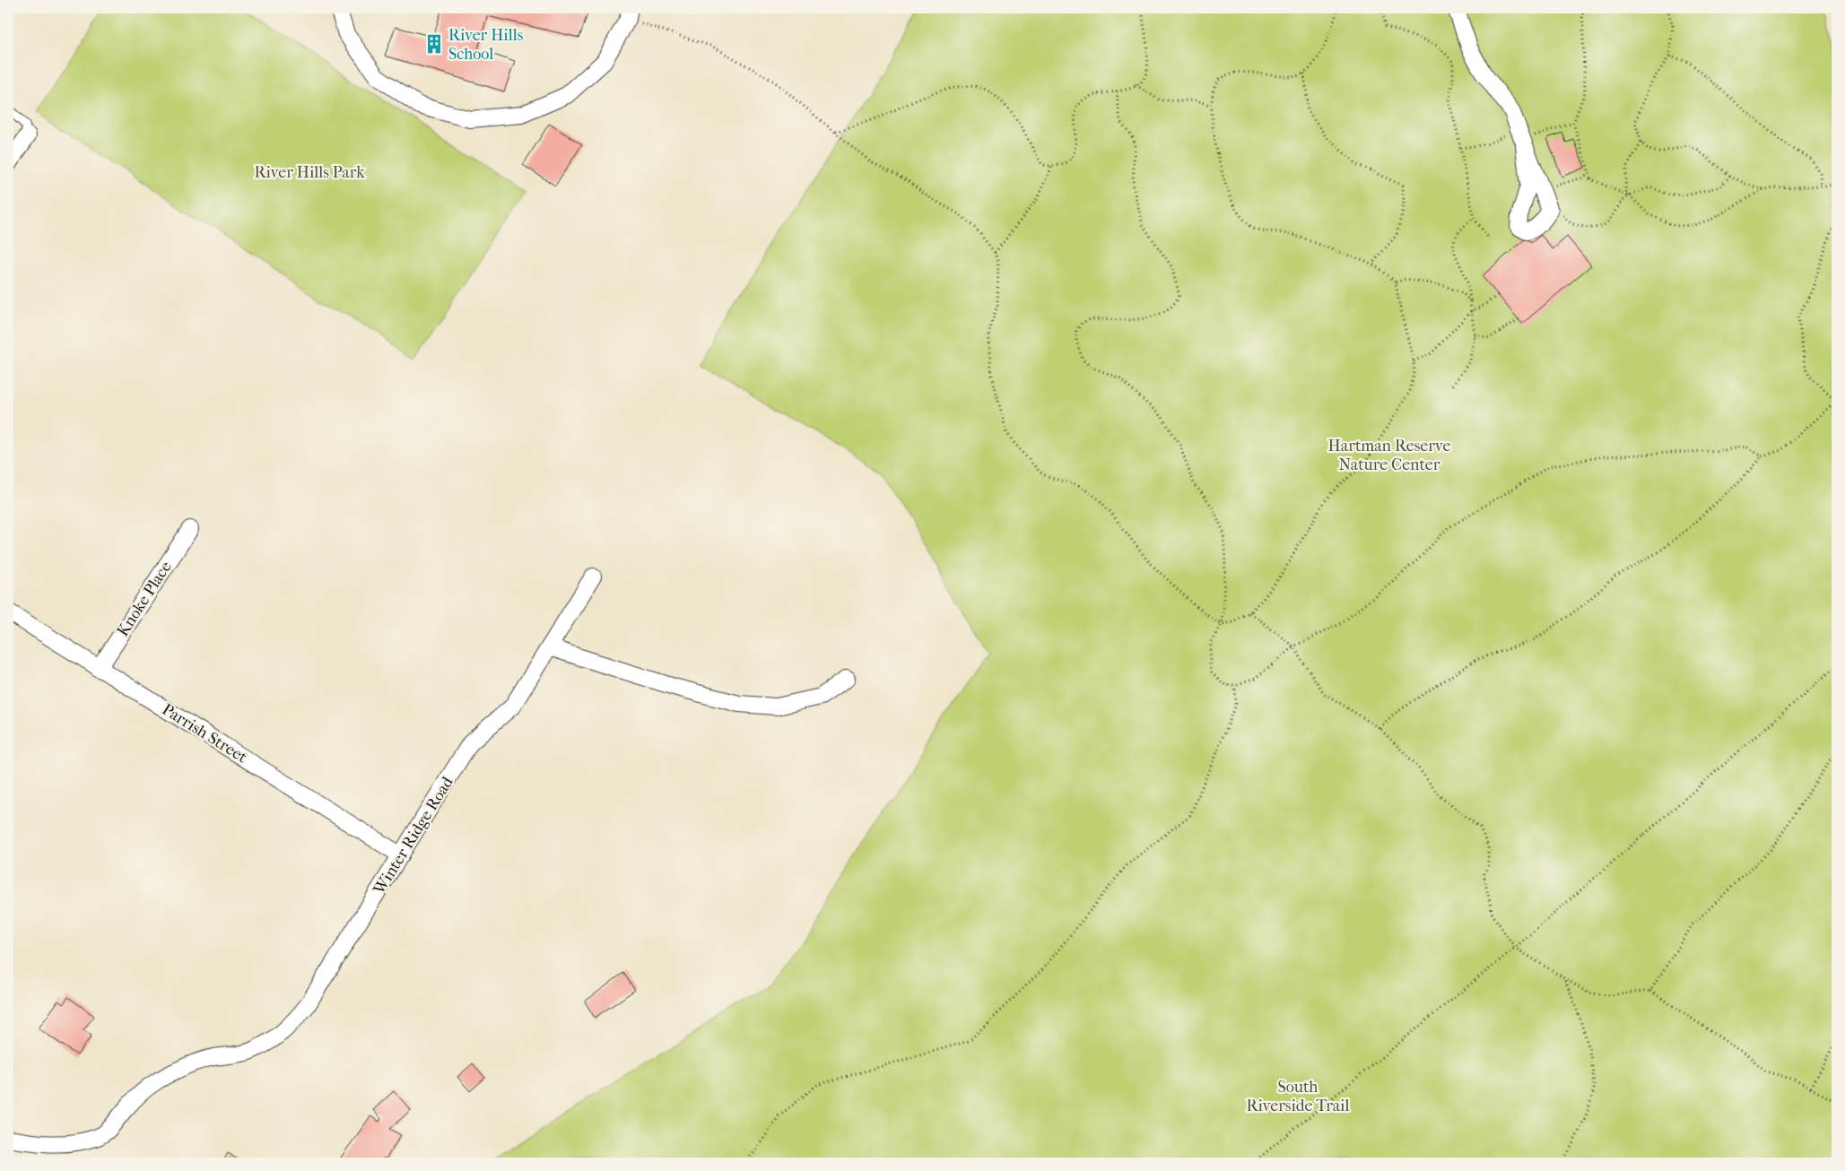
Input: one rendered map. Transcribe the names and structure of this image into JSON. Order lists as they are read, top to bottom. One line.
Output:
{"streets":{"street":["Knoke Place","Parrish Street","Winter Ridge Road"]},"crossings":[["Knoke Place","Parrish Street"],["Parrish Street","Winter Ridge Road"]],"parks":["River Hills Park","Hartman Reserve Nature Center","South Riverside Trail"],"places":{"building":["River Hills School"]}}
